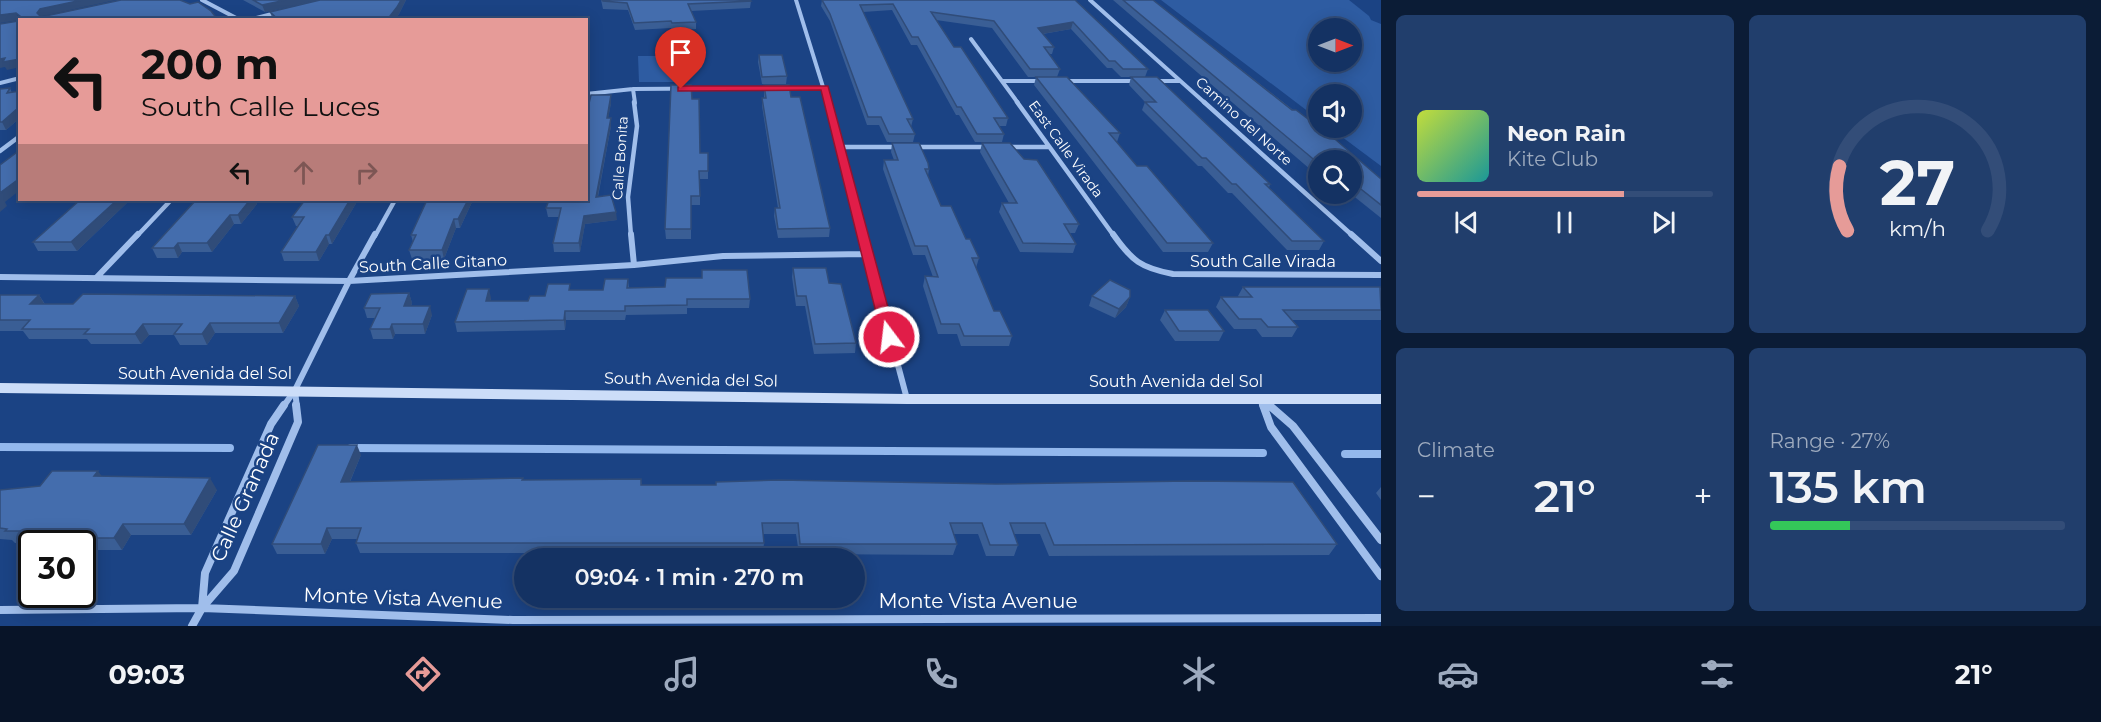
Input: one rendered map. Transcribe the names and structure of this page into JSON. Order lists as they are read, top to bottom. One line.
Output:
{"streets":{"street":["Camino del Norte","East Calle Virada","Calle Bonita","South Calle Virada","South Calle Gitano","South Avenida del Sol","Calle Granada","Monte Vista Avenue"]},"crossings":[["East Calle Virada","South Calle Virada"],["Calle Bonita","South Calle Gitano"],["South Calle Gitano","Calle Granada"],["South Avenida del Sol","Calle Granada"],["Calle Granada","Monte Vista Avenue"]],"north":"right","page":{"turn":["200 m","South Calle Luces"],"song":["Neon Rain","Kite Club"],"tile":["Climate",["Range · 27%","135 km"]],"heat":["−","21°","+"],"limit":"30","trip":"09:04 · 1 min · 270 m","tabs":["09:03","21°"],"gauge":["27","km/h"]}}
